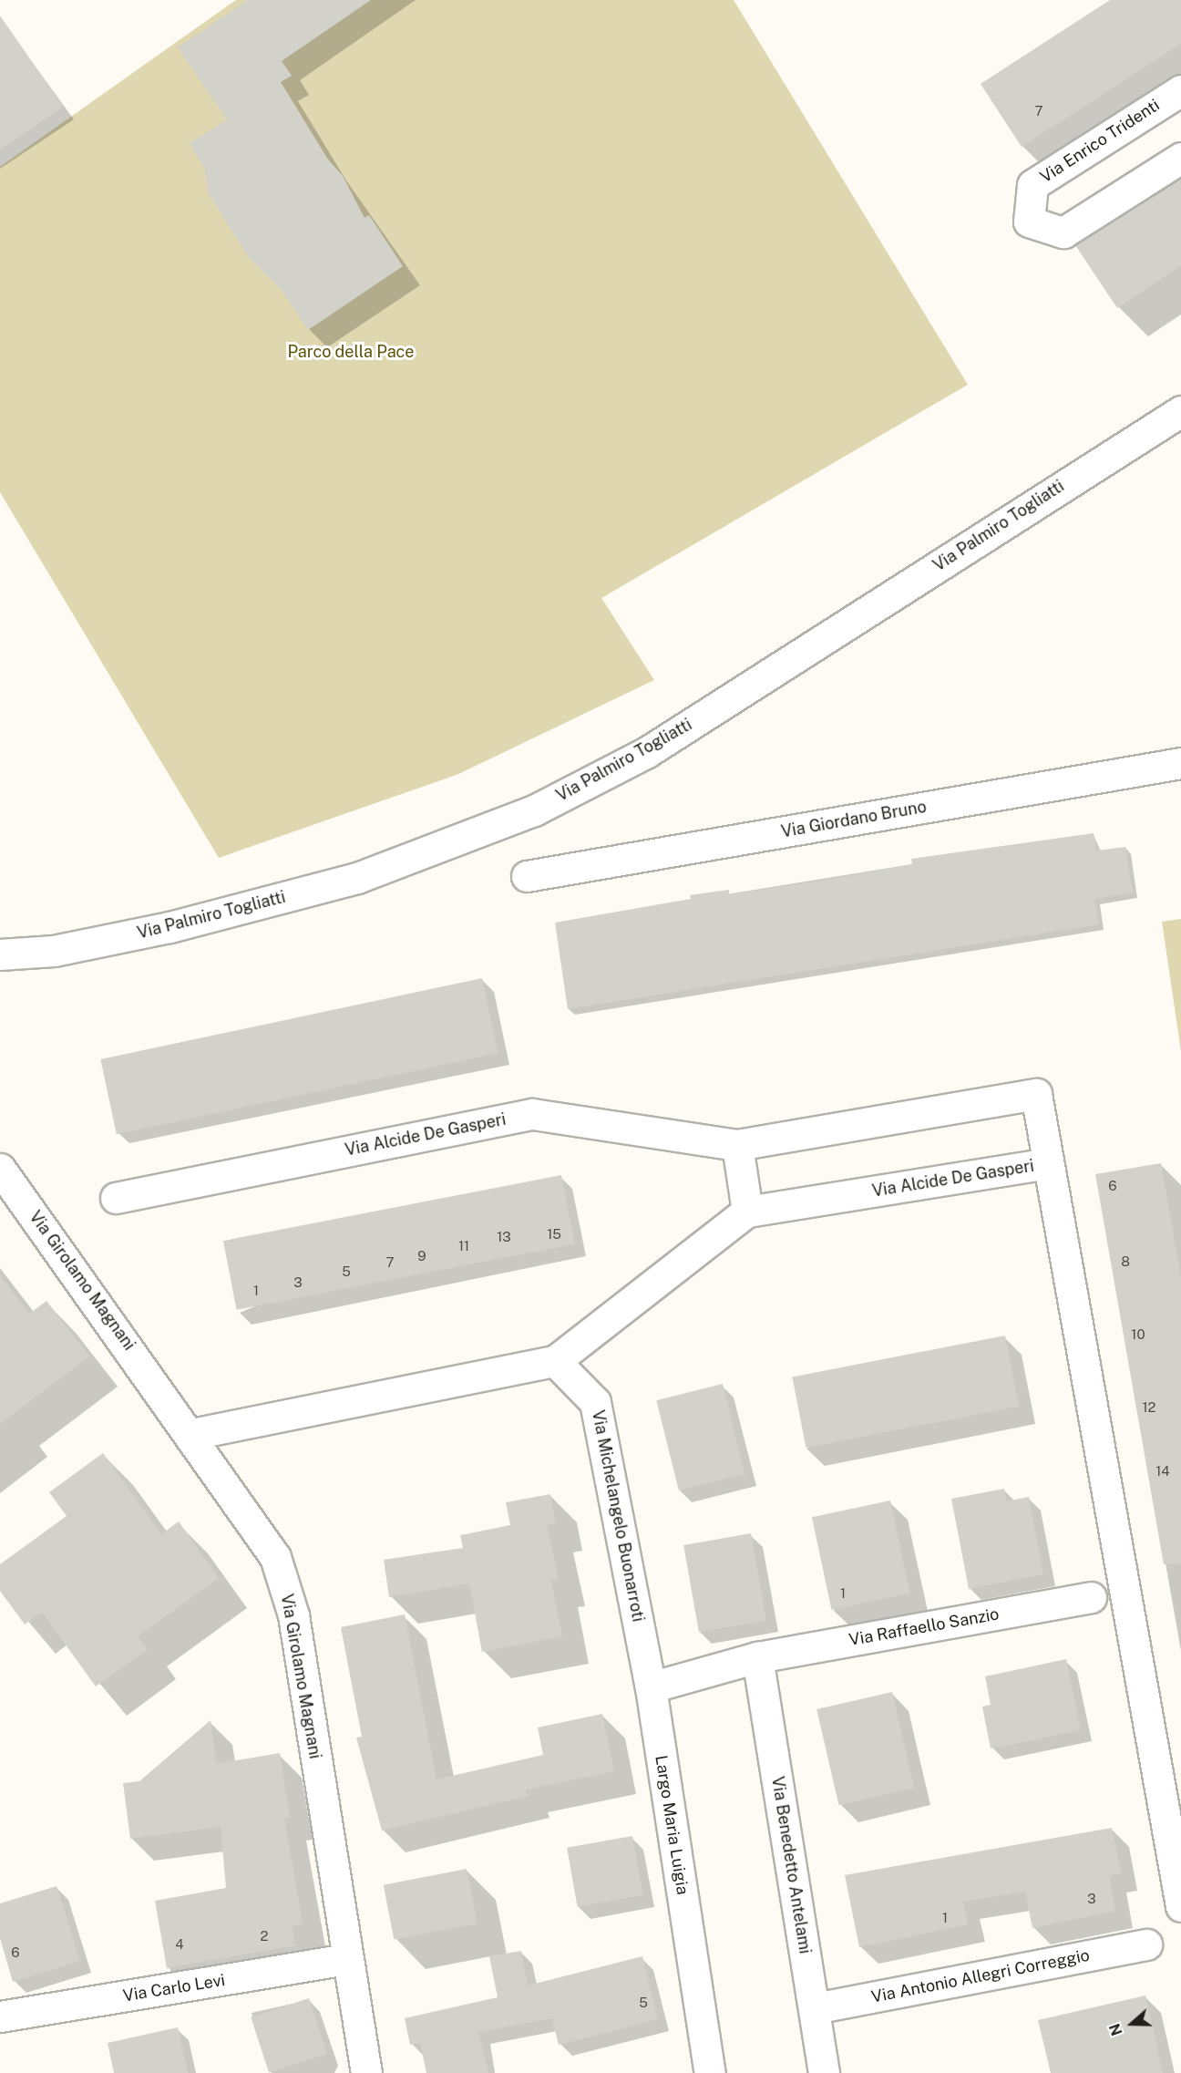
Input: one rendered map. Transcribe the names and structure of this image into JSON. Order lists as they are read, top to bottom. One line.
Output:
{"streets":{"street":["Via Enrico Tridenti","Via Palmiro Togliatti","Via Giordano Bruno","Via Alcide De Gasperi","Via Girolamo Magnani","Via Michelangelo Buonarroti","Via Raffaello Sanzio","Largo Maria Luigia","Via Benedetto Antelami","Via Antonio Allegri Correggio","Via Carlo Levi"]},"crossings":[["Via Alcide De Gasperi","Via Girolamo Magnani"],["Via Alcide De Gasperi","Via Michelangelo Buonarroti"],["Via Girolamo Magnani","Via Carlo Levi"],["Via Michelangelo Buonarroti","Largo Maria Luigia"],["Via Raffaello Sanzio","Via Benedetto Antelami"],["Via Benedetto Antelami","Via Antonio Allegri Correggio"]],"parks":["Parco della Pace"],"house_numbers":["7","6","15","13","11","9","8","7","5","3","1","10","12","14","1","3","1","2","4","6","5"],"north":"left"}
